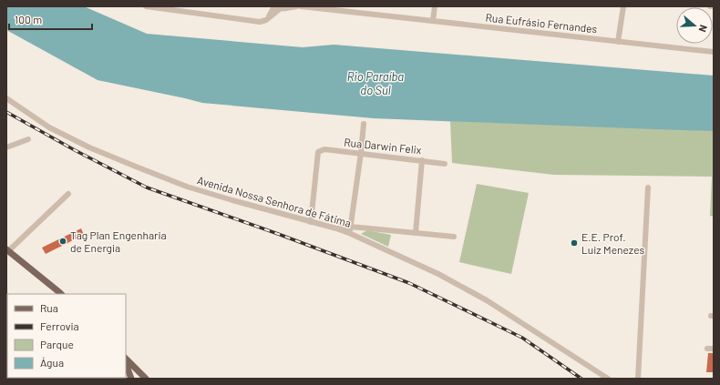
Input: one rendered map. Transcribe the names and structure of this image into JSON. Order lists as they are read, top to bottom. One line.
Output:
{"streets":{"street":["Rua Eufrásio Fernandes","Rua Darwin Felix","Avenida Nossa Senhora de Fátima"]},"crossings":[["Rua Darwin Felix","Avenida Nossa Senhora de Fátima"]],"water":["Rio Paraíba do Sul"],"places":["Tag Plan Engenharia de Energia","E.E. Prof. Luiz Menezes"],"legend":["Rua","Ferrovia","Parque","Água"],"scale_bar":"100 m","north":"right"}
